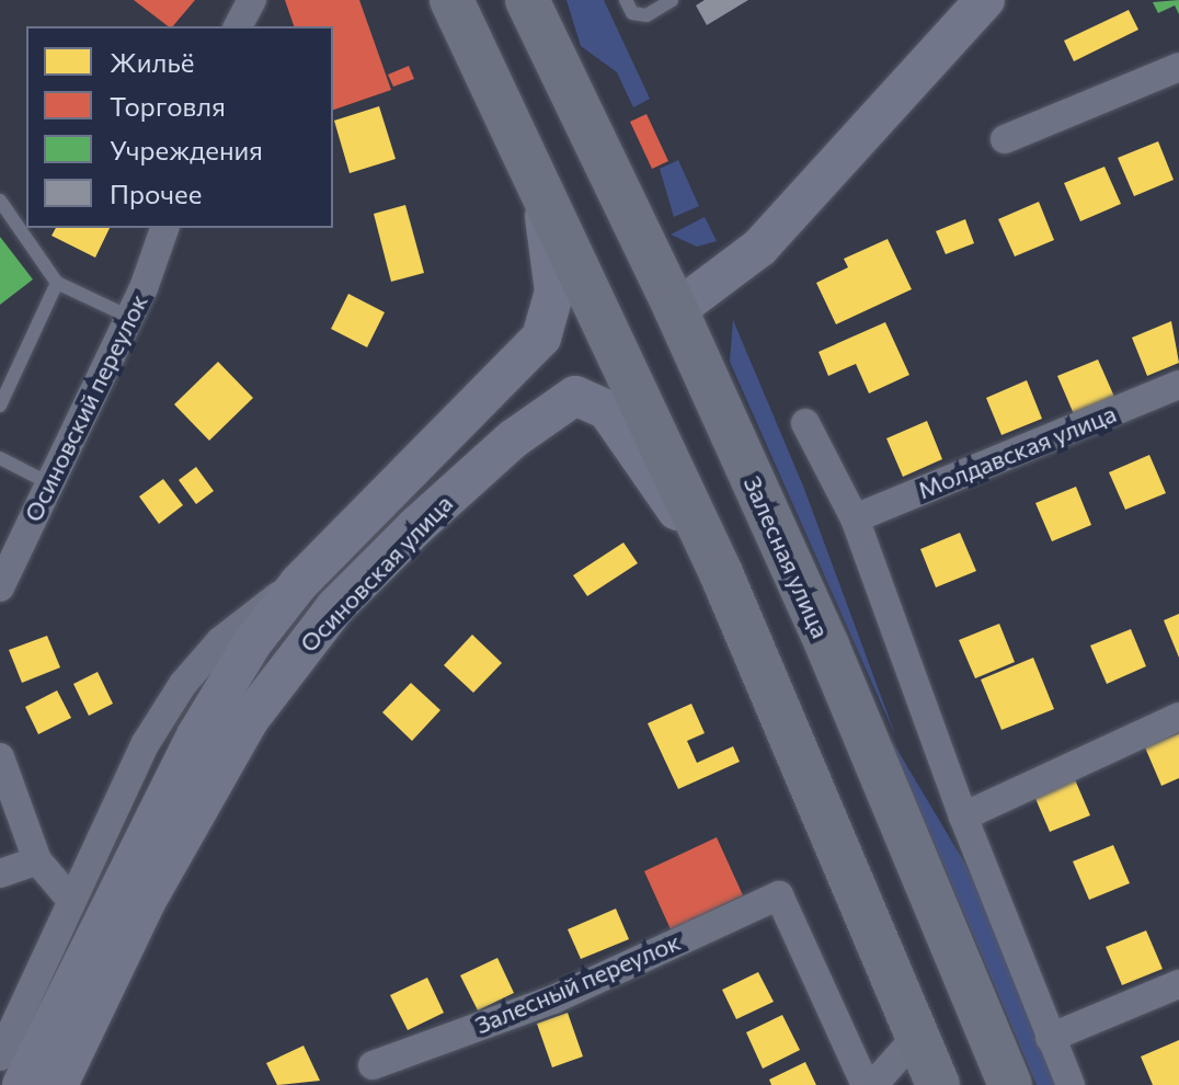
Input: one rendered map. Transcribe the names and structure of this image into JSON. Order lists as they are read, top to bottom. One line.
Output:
{"streets":{"main road":["Залесная улица"],"street":["Осиновский переулок","Молдавская улица","Осиновская улица","Залесный переулок"]},"legend":["Жильё","Торговля","Учреждения","Прочее"]}
